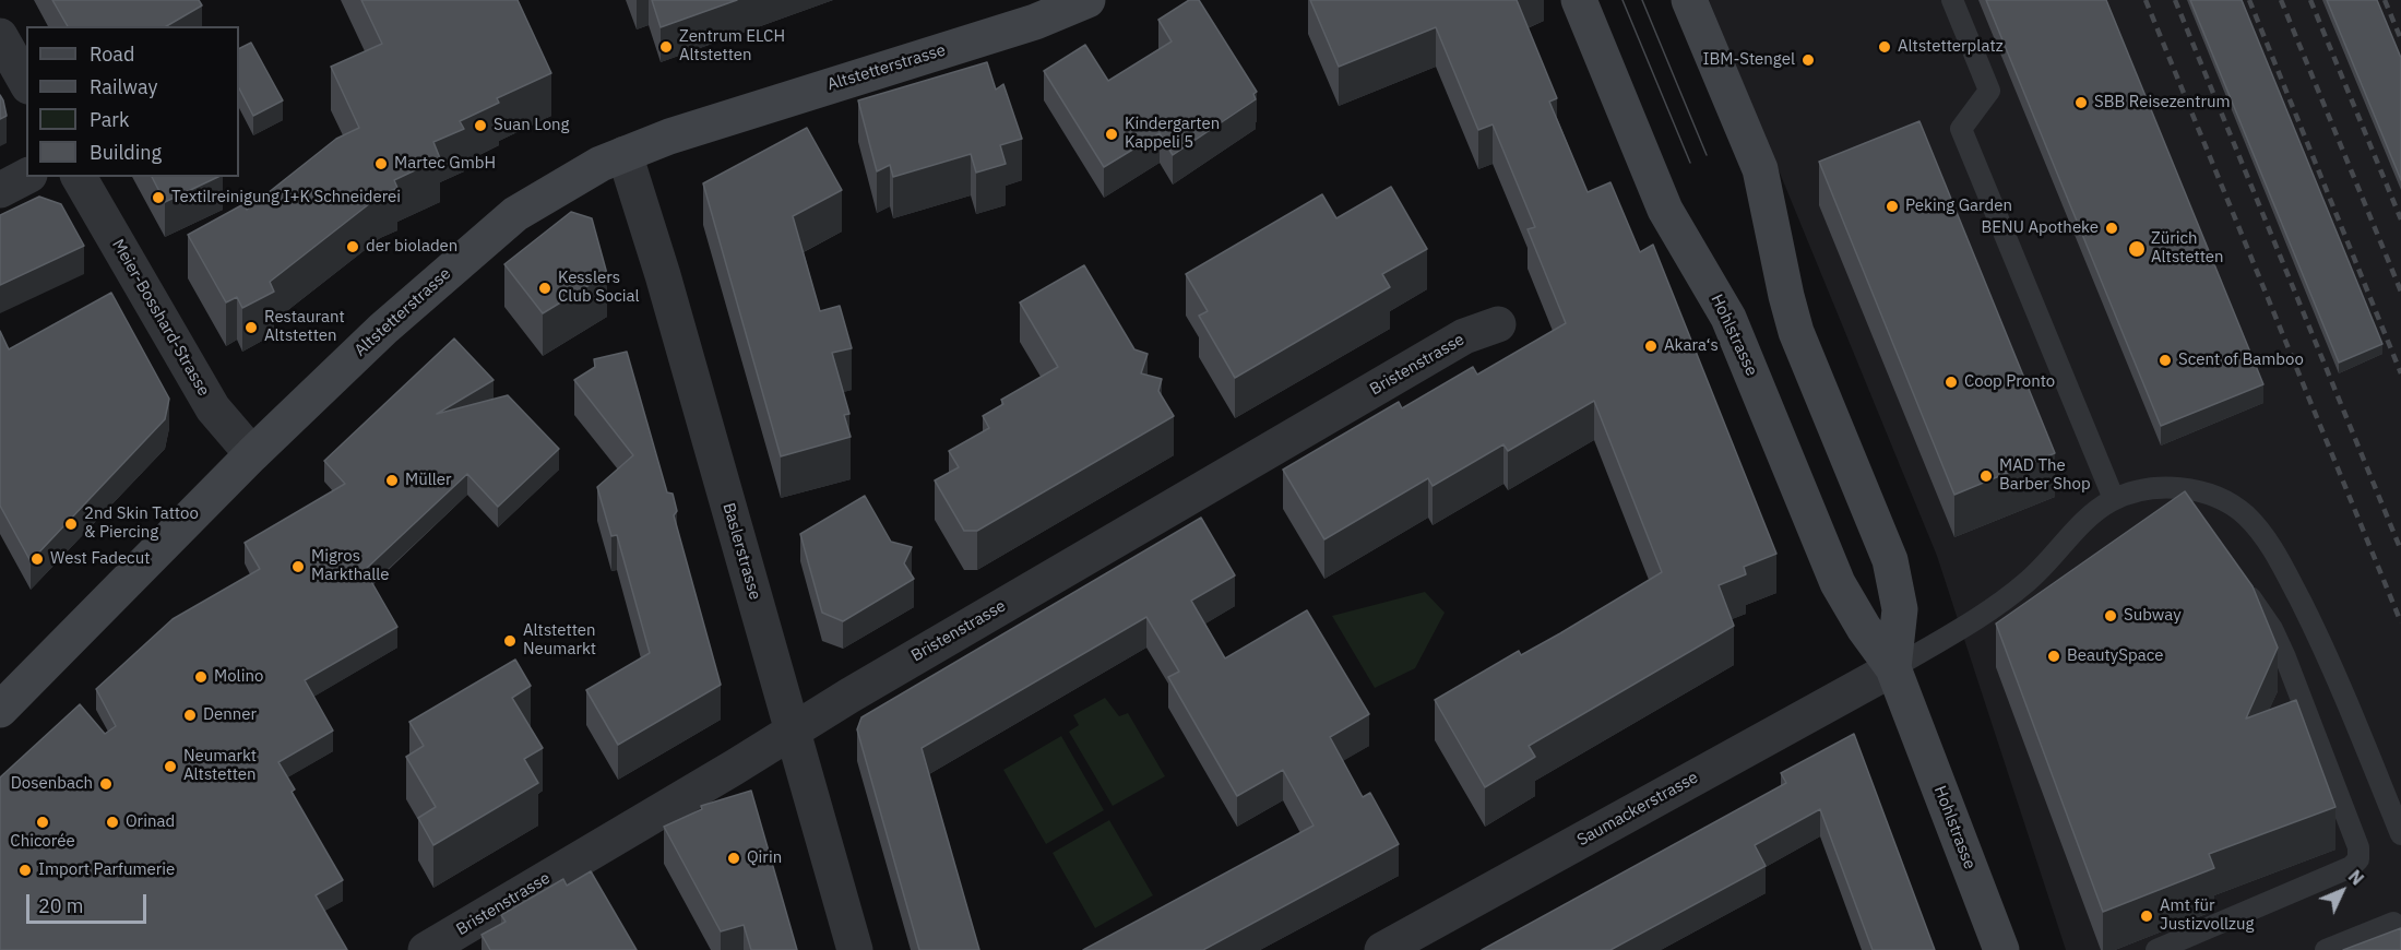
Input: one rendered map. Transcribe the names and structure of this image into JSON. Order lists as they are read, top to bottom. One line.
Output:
{"streets":{"street":["Altstetterstrasse","Meier-Bosshard-Strasse","Hohlstrasse","Bristenstrasse","Baslerstrasse","Saumackerstrasse"]},"crossings":[["Altstetterstrasse","Meier-Bosshard-Strasse"],["Altstetterstrasse","Baslerstrasse"],["Hohlstrasse","Saumackerstrasse"],["Bristenstrasse","Baslerstrasse"]],"places":["Zentrum ELCH Altstetten","Altstetterplatz","IBM-Stengel","SBB Reisezentrum","Suan Long","Kindergarten Kappeli 5","Martec GmbH","Textilreinigung I+K Schneiderei","Peking Garden","BENU Apotheke","der bioladen","Zürich Altstetten","Kesslers Club Social","Restaurant Altstetten","Akara‘s","Scent of Bamboo","Coop Pronto","MAD The Barber Shop","Müller","2nd Skin Tattoo & Piercing","West Fadecut","Migros Markthalle","Subway","Altstetten Neumarkt","BeautySpace","Molino","Denner","Neumarkt Altstetten","Dosenbach","Chicorée","Orinad","Qirin","Import Parfumerie","Amt für Justizvollzug"],"legend":["Road","Railway","Park","Building"],"scale_bar":"20 m","north":"top right"}
